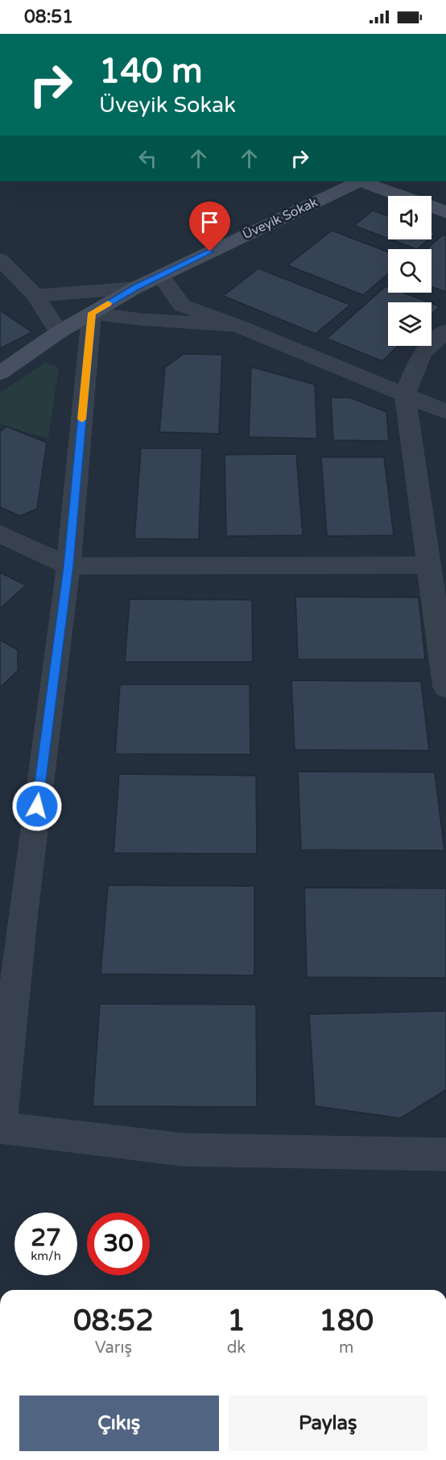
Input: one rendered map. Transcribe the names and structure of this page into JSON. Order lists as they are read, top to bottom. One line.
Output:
{"streets":{"street":["Üveyik Sokak"]},"page":{"status":"08:51","turn":["140 m","Üveyik Sokak"],"speed":"27 km/h","limit":"30","eta":["08:52","Varış","1","dk","180","m"],"buttons":["Çıkış","Paylaş"]}}
